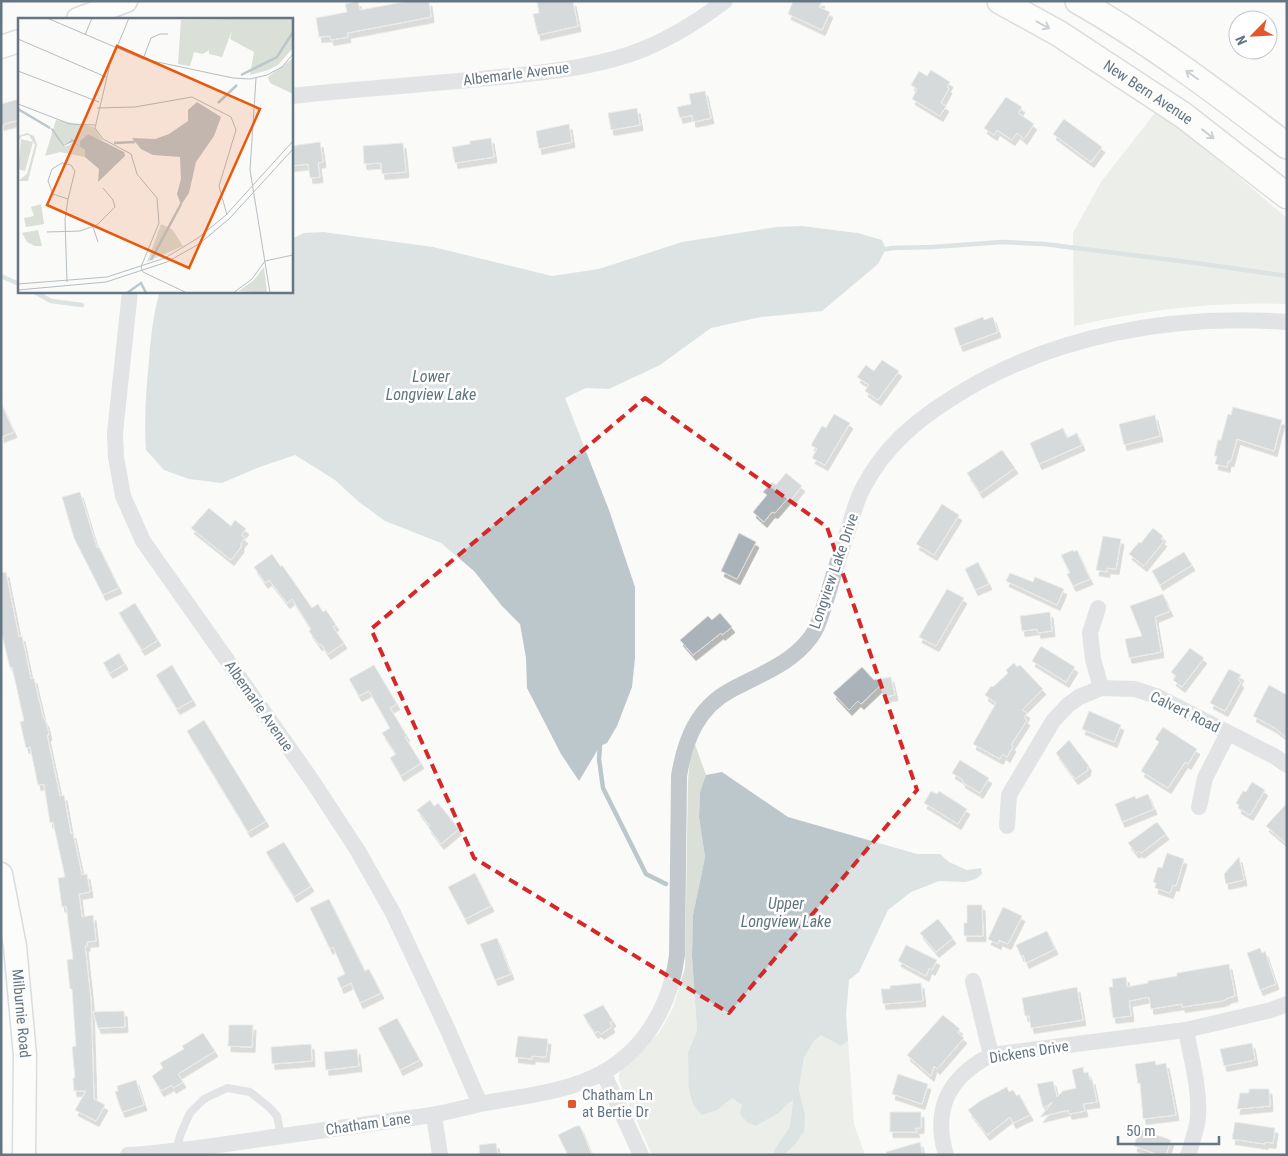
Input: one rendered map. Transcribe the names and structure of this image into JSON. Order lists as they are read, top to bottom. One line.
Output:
{"streets":{"main road":["New Bern Avenue"],"street":["Albemarle Avenue","Longview Lake Drive","Calvert Road","Milburnie Road","Dickens Drive","Chatham Lane"]},"crossings":[["Albemarle Avenue","Chatham Lane"],["Longview Lake Drive","Chatham Lane"]],"water":["Lower Longview Lake","Upper Longview Lake"],"places":{"transit":["Chatham Ln at Bertie Dr"]},"scale_bar":"50 m","north":"bottom left"}
